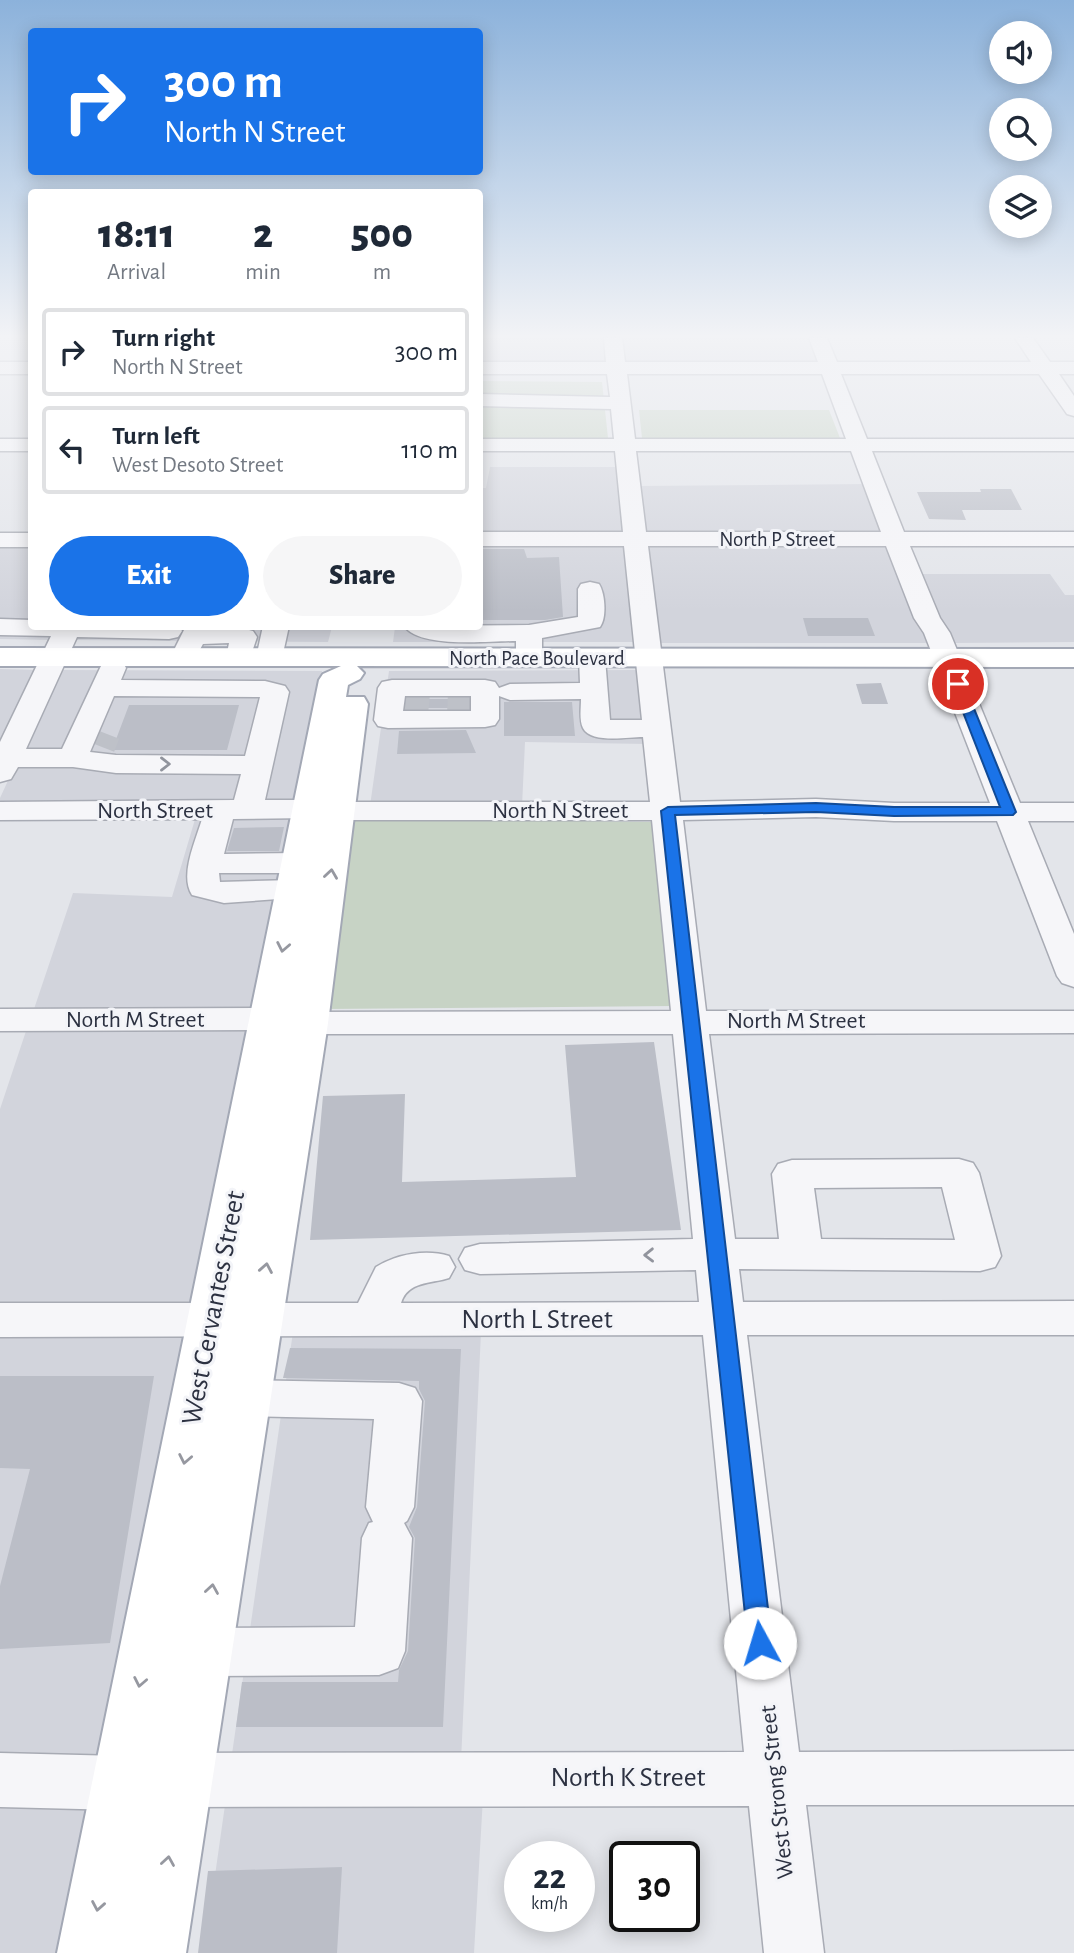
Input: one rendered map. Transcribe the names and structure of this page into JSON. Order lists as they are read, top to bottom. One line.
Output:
{"streets":{"main road":["North Pace Boulevard","West Cervantes Street"],"street":["North P Street","North Street","North N Street","North M Street","North L Street","North K Street","West Strong Street"]},"crossings":[["North P Street","West Strong Street"],["North Pace Boulevard","West Cervantes Street"],["North Pace Boulevard","West Strong Street"],["North Street","North N Street"],["North Street","West Cervantes Street"],["North N Street","West Cervantes Street"],["North N Street","West Strong Street"],["North M Street","West Cervantes Street"],["North M Street","West Strong Street"],["West Cervantes Street","North L Street"],["West Cervantes Street","North K Street"],["North L Street","West Strong Street"],["North K Street","West Strong Street"]],"page":{"turn":["300 m","North N Street"],"eta":["18:11","Arrival","2","min","500","m"],"list":[{"name":"Turn right","note":"North N Street","value":"300 m"},{"name":"Turn left","note":"West Desoto Street","value":"110 m"}],"buttons":["Exit","Share"],"speed":"22 km/h","limit":"30"}}
